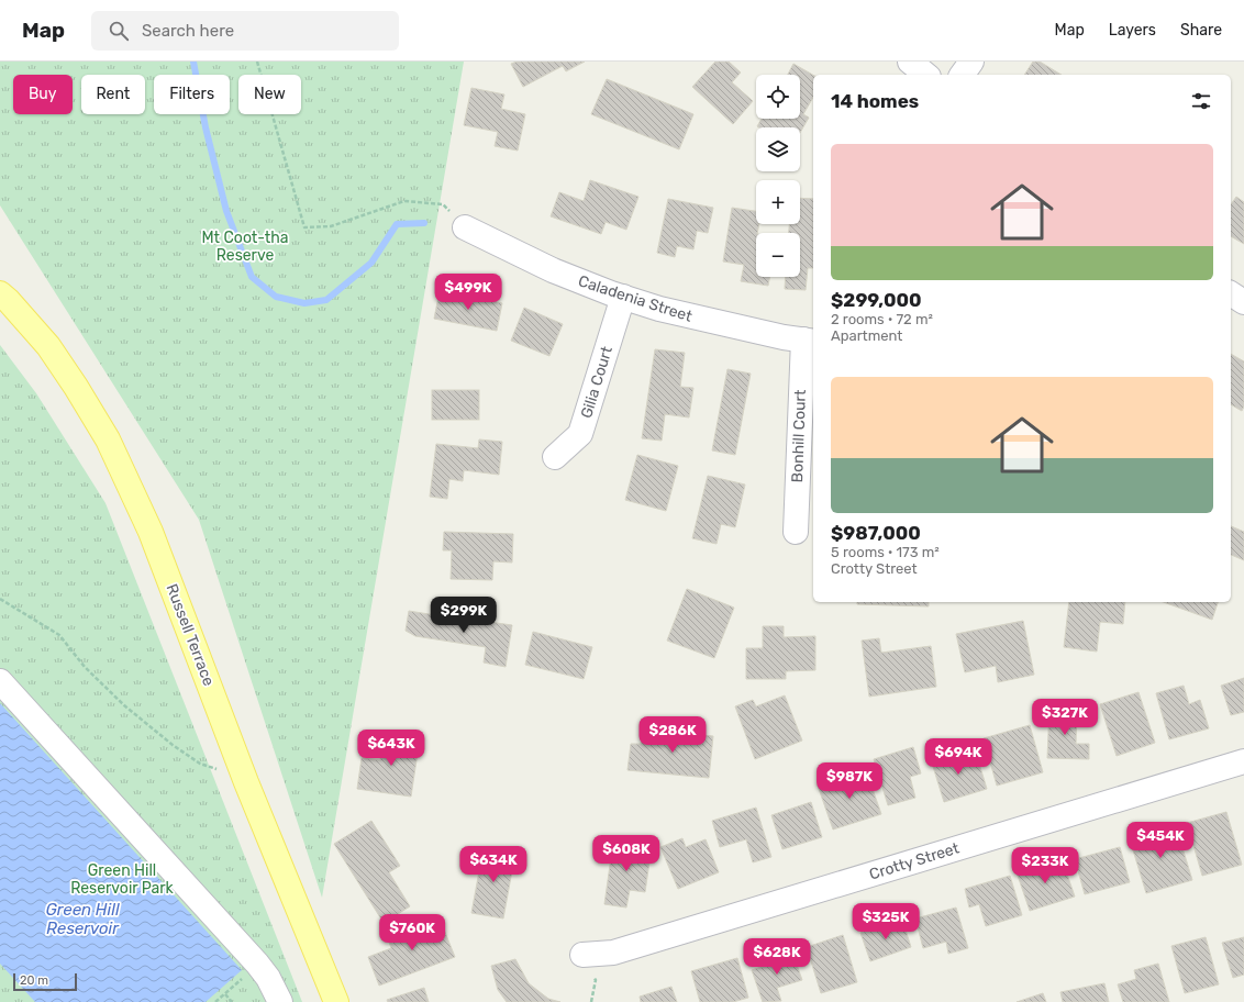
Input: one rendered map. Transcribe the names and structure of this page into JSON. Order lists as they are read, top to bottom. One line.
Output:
{"streets":{"main road":["Russell Terrace"],"street":["Caladenia Street","Gilia Court","Bonhill Court","Crotty Street"]},"crossings":[["Caladenia Street","Gilia Court"],["Caladenia Street","Bonhill Court"]],"water":["Green Hill Reservoir"],"parks":["Mt Coot-tha Reserve","Green Hill Reservoir Park"],"scale_bar":"20 m","page":{"header":"Map","search":"Search here","nav":["Map","Layers","Share"],"map_buttons":["+","−"],"chip":["Buy","Rent","Filters","New"],"heading":"14 homes","list":[{"name":"$299,000","note":"2 rooms · 72 m² · Apartment"},{"name":"$987,000","note":"5 rooms · 173 m² · Crotty Street"}],"price":["$499K","$299K","$327K","$286K","$643K","$694K","$987K","$454K","$608K","$634K","$233K","$325K","$760K","$628K"],"scale":"20 m"}}
